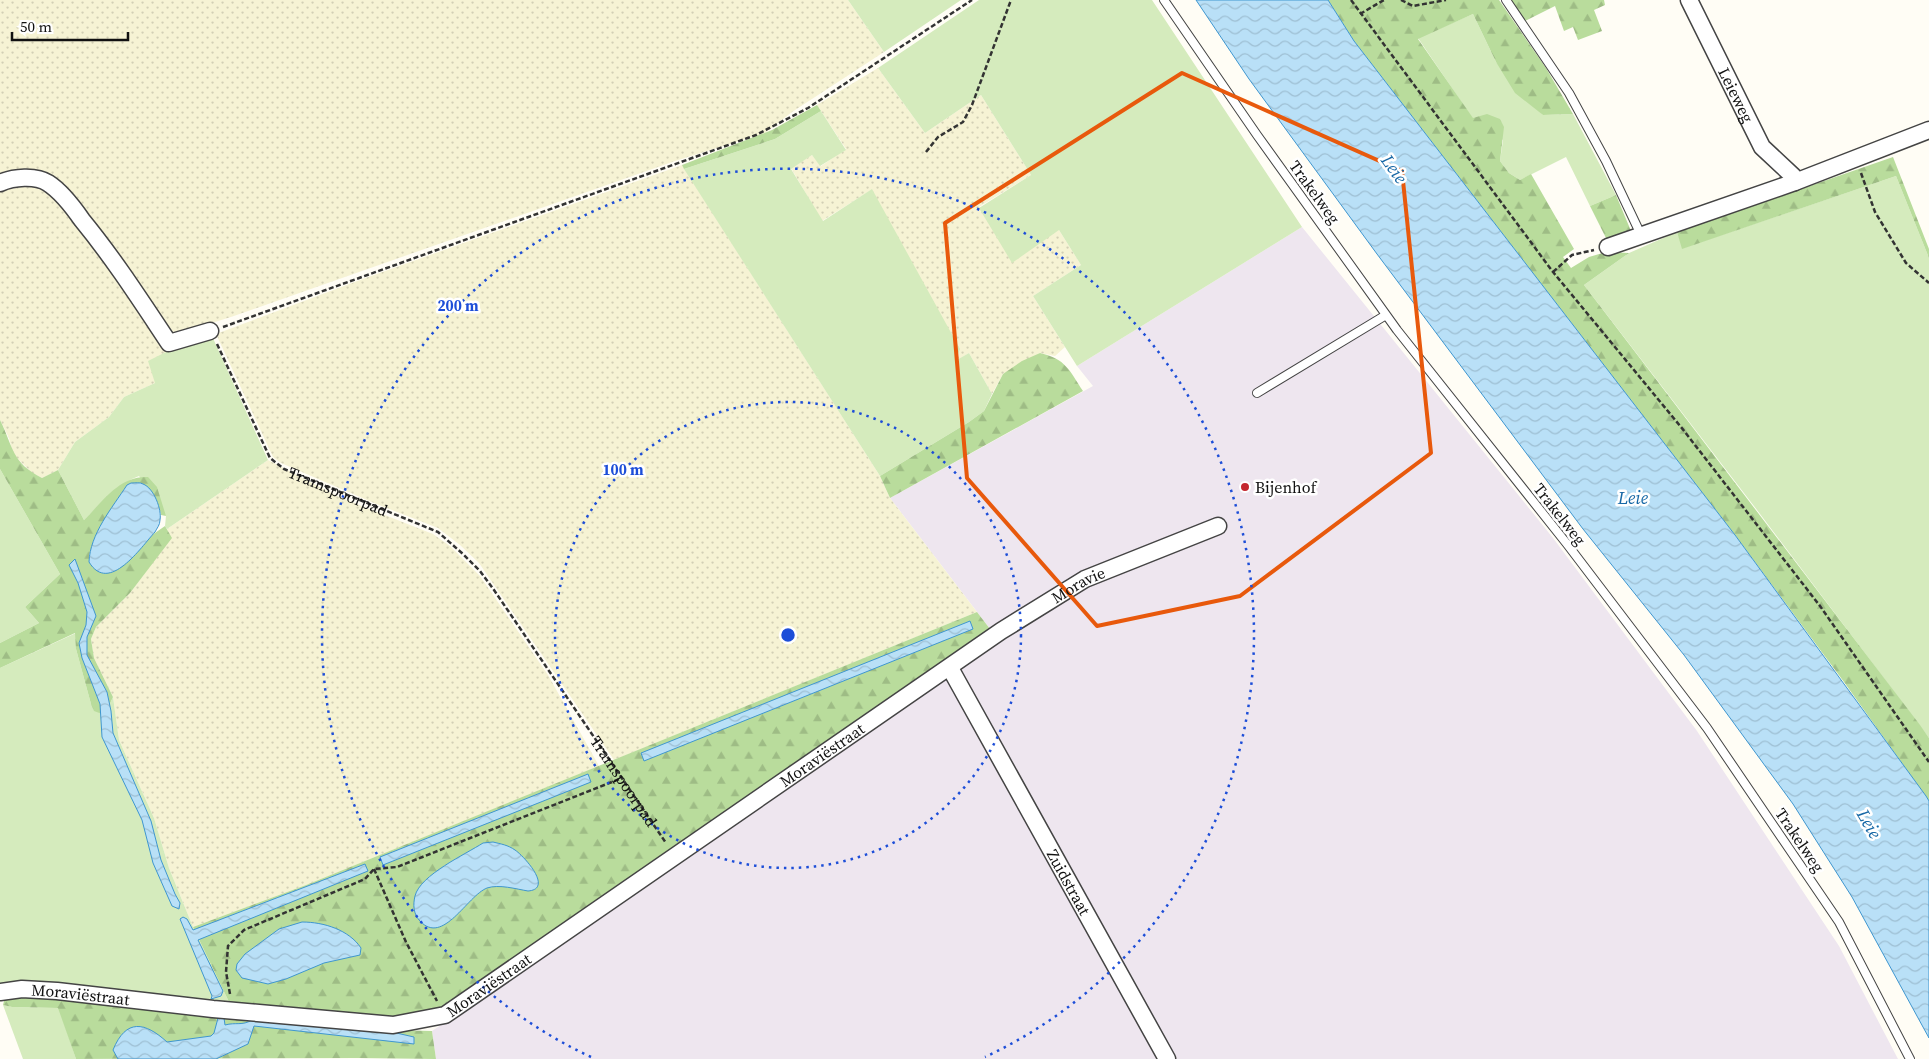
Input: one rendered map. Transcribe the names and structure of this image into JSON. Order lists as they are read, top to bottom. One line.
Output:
{"streets":{"street":["Leieweg","Moravie","Moraviëstraat","Zuidstraat"],"lane":["Trakelweg"],"path":["Tramspoorpad"]},"crossings":[["Tramspoorpad","Moraviëstraat"],["Moravie","Moraviëstraat"],["Moravie","Zuidstraat"]],"water":["Leie"],"places":["Bijenhof"],"scale_bar":"50 m","rings":["200 m","100 m"]}
